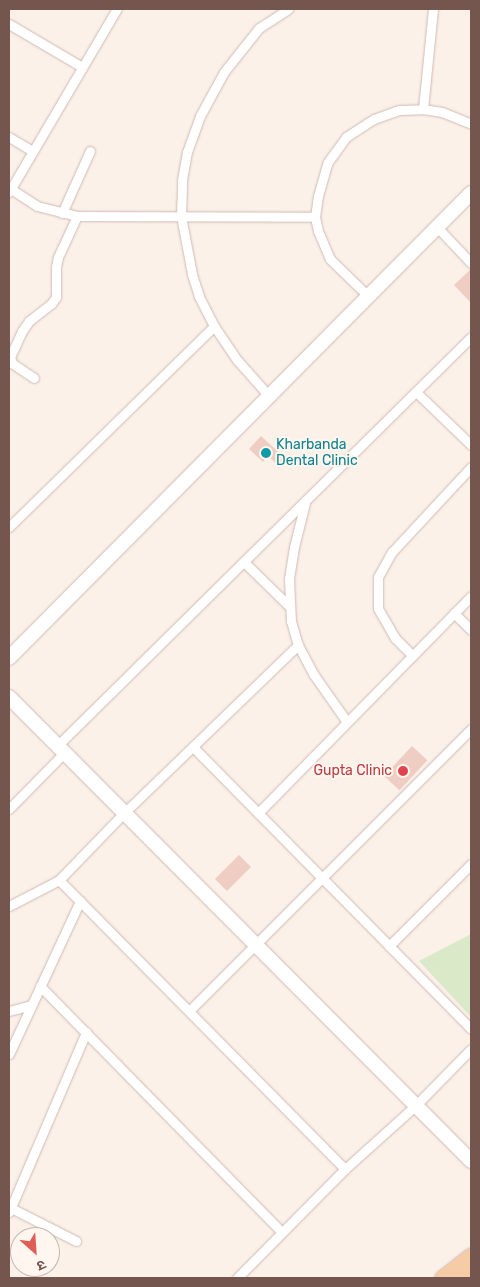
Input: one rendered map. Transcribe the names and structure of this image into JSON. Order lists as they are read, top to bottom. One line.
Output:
{"places":["Kharbanda Dental Clinic","Gupta Clinic"],"north":"bottom right"}
